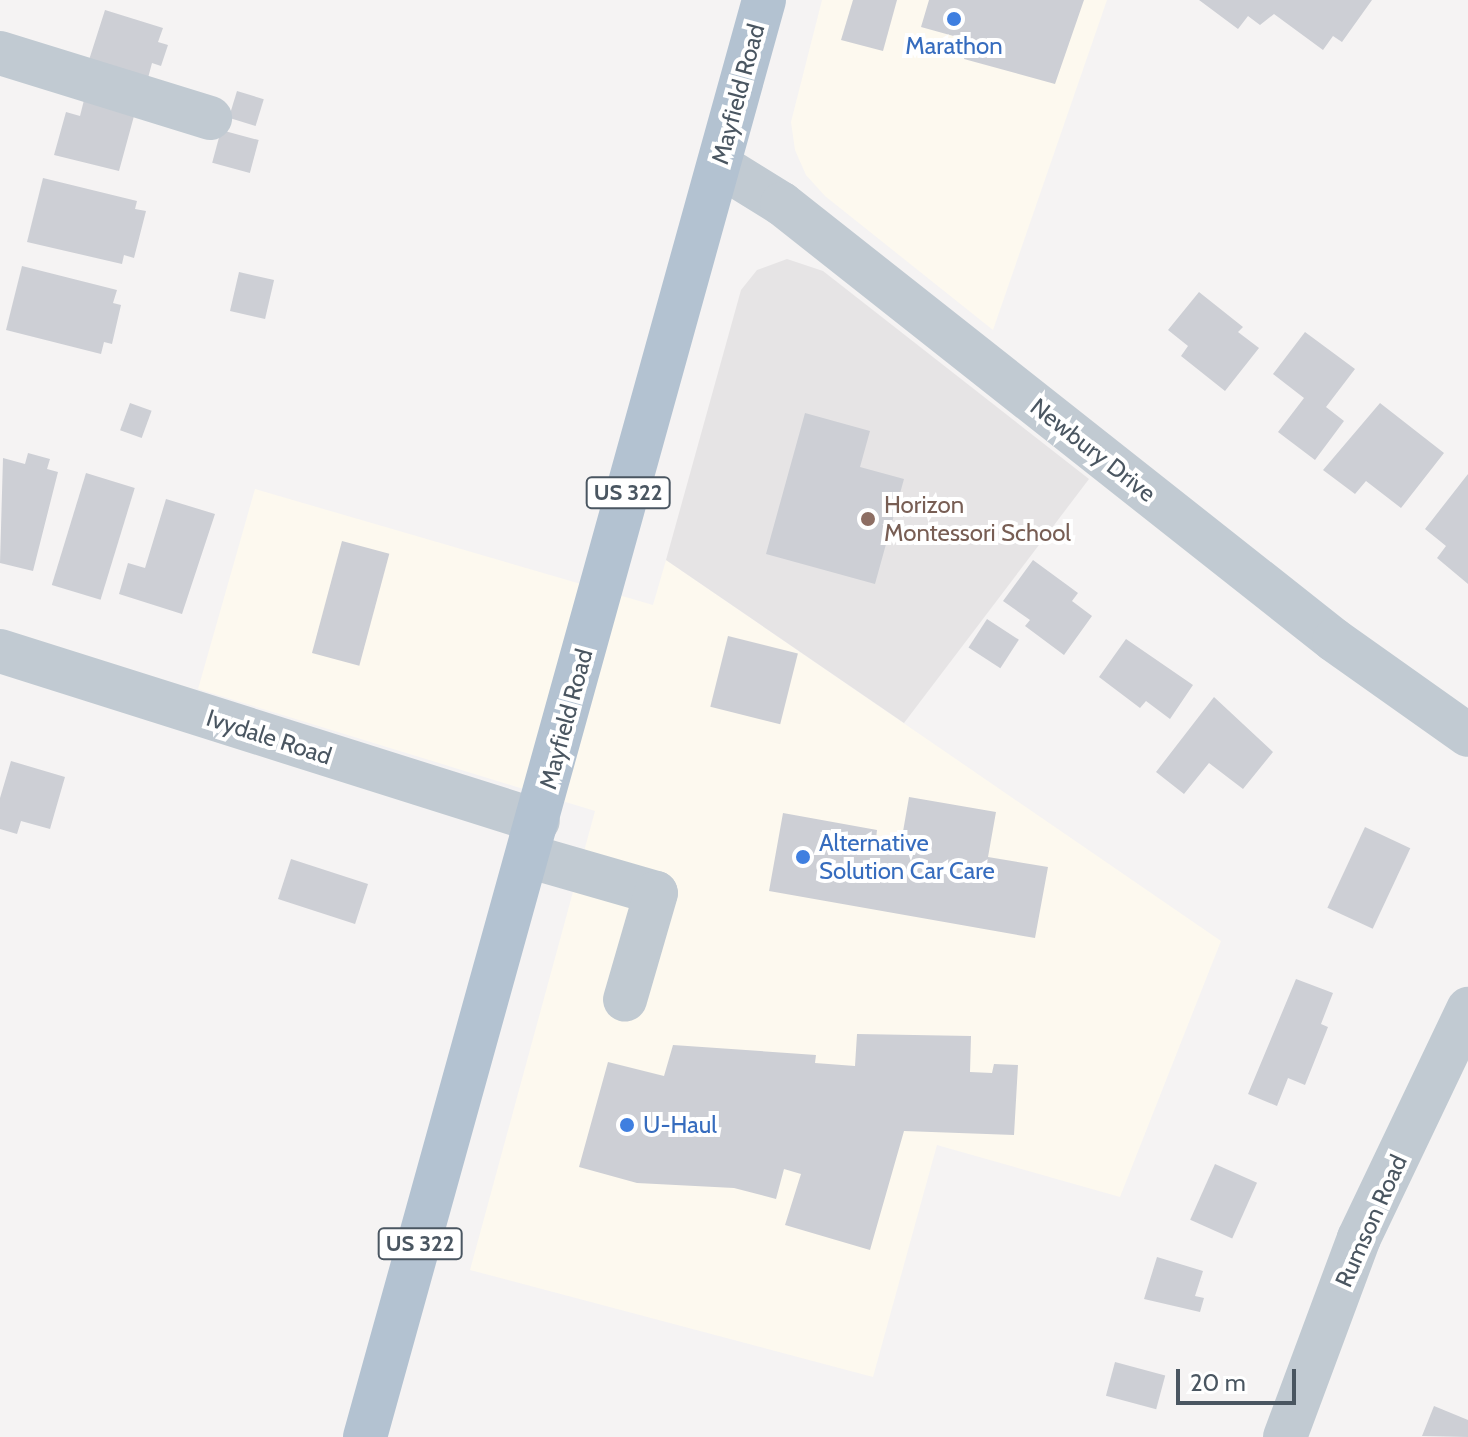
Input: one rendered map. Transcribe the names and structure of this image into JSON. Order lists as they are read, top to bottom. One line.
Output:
{"streets":{"main road":["Mayfield Road","US 322"],"street":["Newbury Drive","Ivydale Road","Rumson Road"]},"crossings":[["Mayfield Road","Newbury Drive"],["Mayfield Road","Ivydale Road"]],"places":["Marathon","Horizon Montessori School","Alternative Solution Car Care","U-Haul"],"scale_bar":"20 m"}
